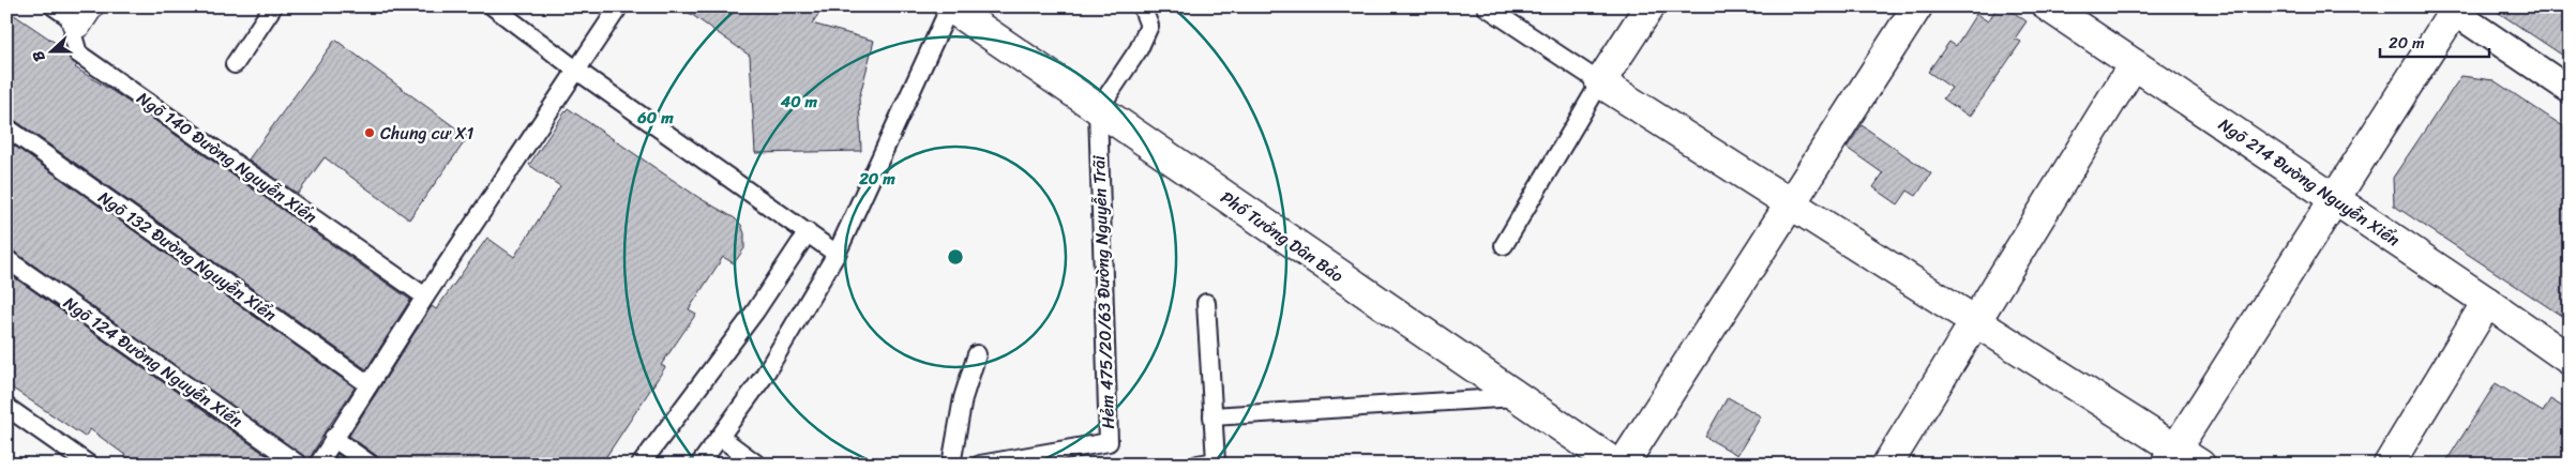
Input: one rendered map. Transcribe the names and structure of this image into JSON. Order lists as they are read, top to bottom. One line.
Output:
{"streets":{"street":["Ngõ 214 Đường Nguyễn Xiển","Phố Tưởng Dân Bảo"],"lane":["Ngõ 140 Đường Nguyễn Xiển","Ngõ 132 Đường Nguyễn Xiển","Hẻm 475/20/63 Đường Nguyễn Trãi","Ngõ 124 Đường Nguyễn Xiển"]},"crossings":[["Phố Tưởng Dân Bảo","Hẻm 475/20/63 Đường Nguyễn Trãi"]],"places":["Chung cư X1"],"scale_bar":"20 m","north":"left","rings":["40 m","60 m","20 m"]}
